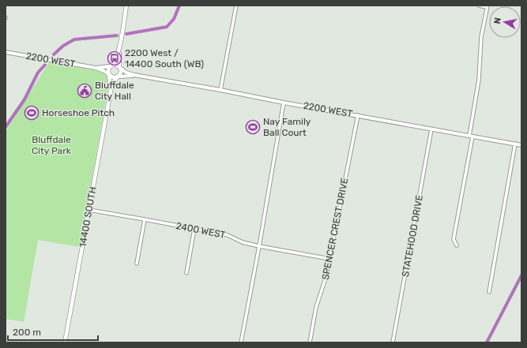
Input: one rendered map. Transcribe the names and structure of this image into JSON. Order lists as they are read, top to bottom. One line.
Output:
{"streets":{"main road":["14400 SOUTH"],"street":["2200 WEST","SPENCER CREST DRIVE","2400 WEST","STATEHOOD DRIVE"]},"crossings":[["2200 WEST","14400 SOUTH"],["2200 WEST","SPENCER CREST DRIVE"],["2200 WEST","STATEHOOD DRIVE"],["14400 SOUTH","2400 WEST"],["SPENCER CREST DRIVE","2400 WEST"]],"parks":["Bluffdale City Park"],"places":{"bus stop":["2200 West / 14400 South (WB)"],"public building":["Bluffdale City Hall"],"sports":["Horseshoe Pitch","Nay Family Ball Court"]},"scale_bar":"200 m","north":"left"}
